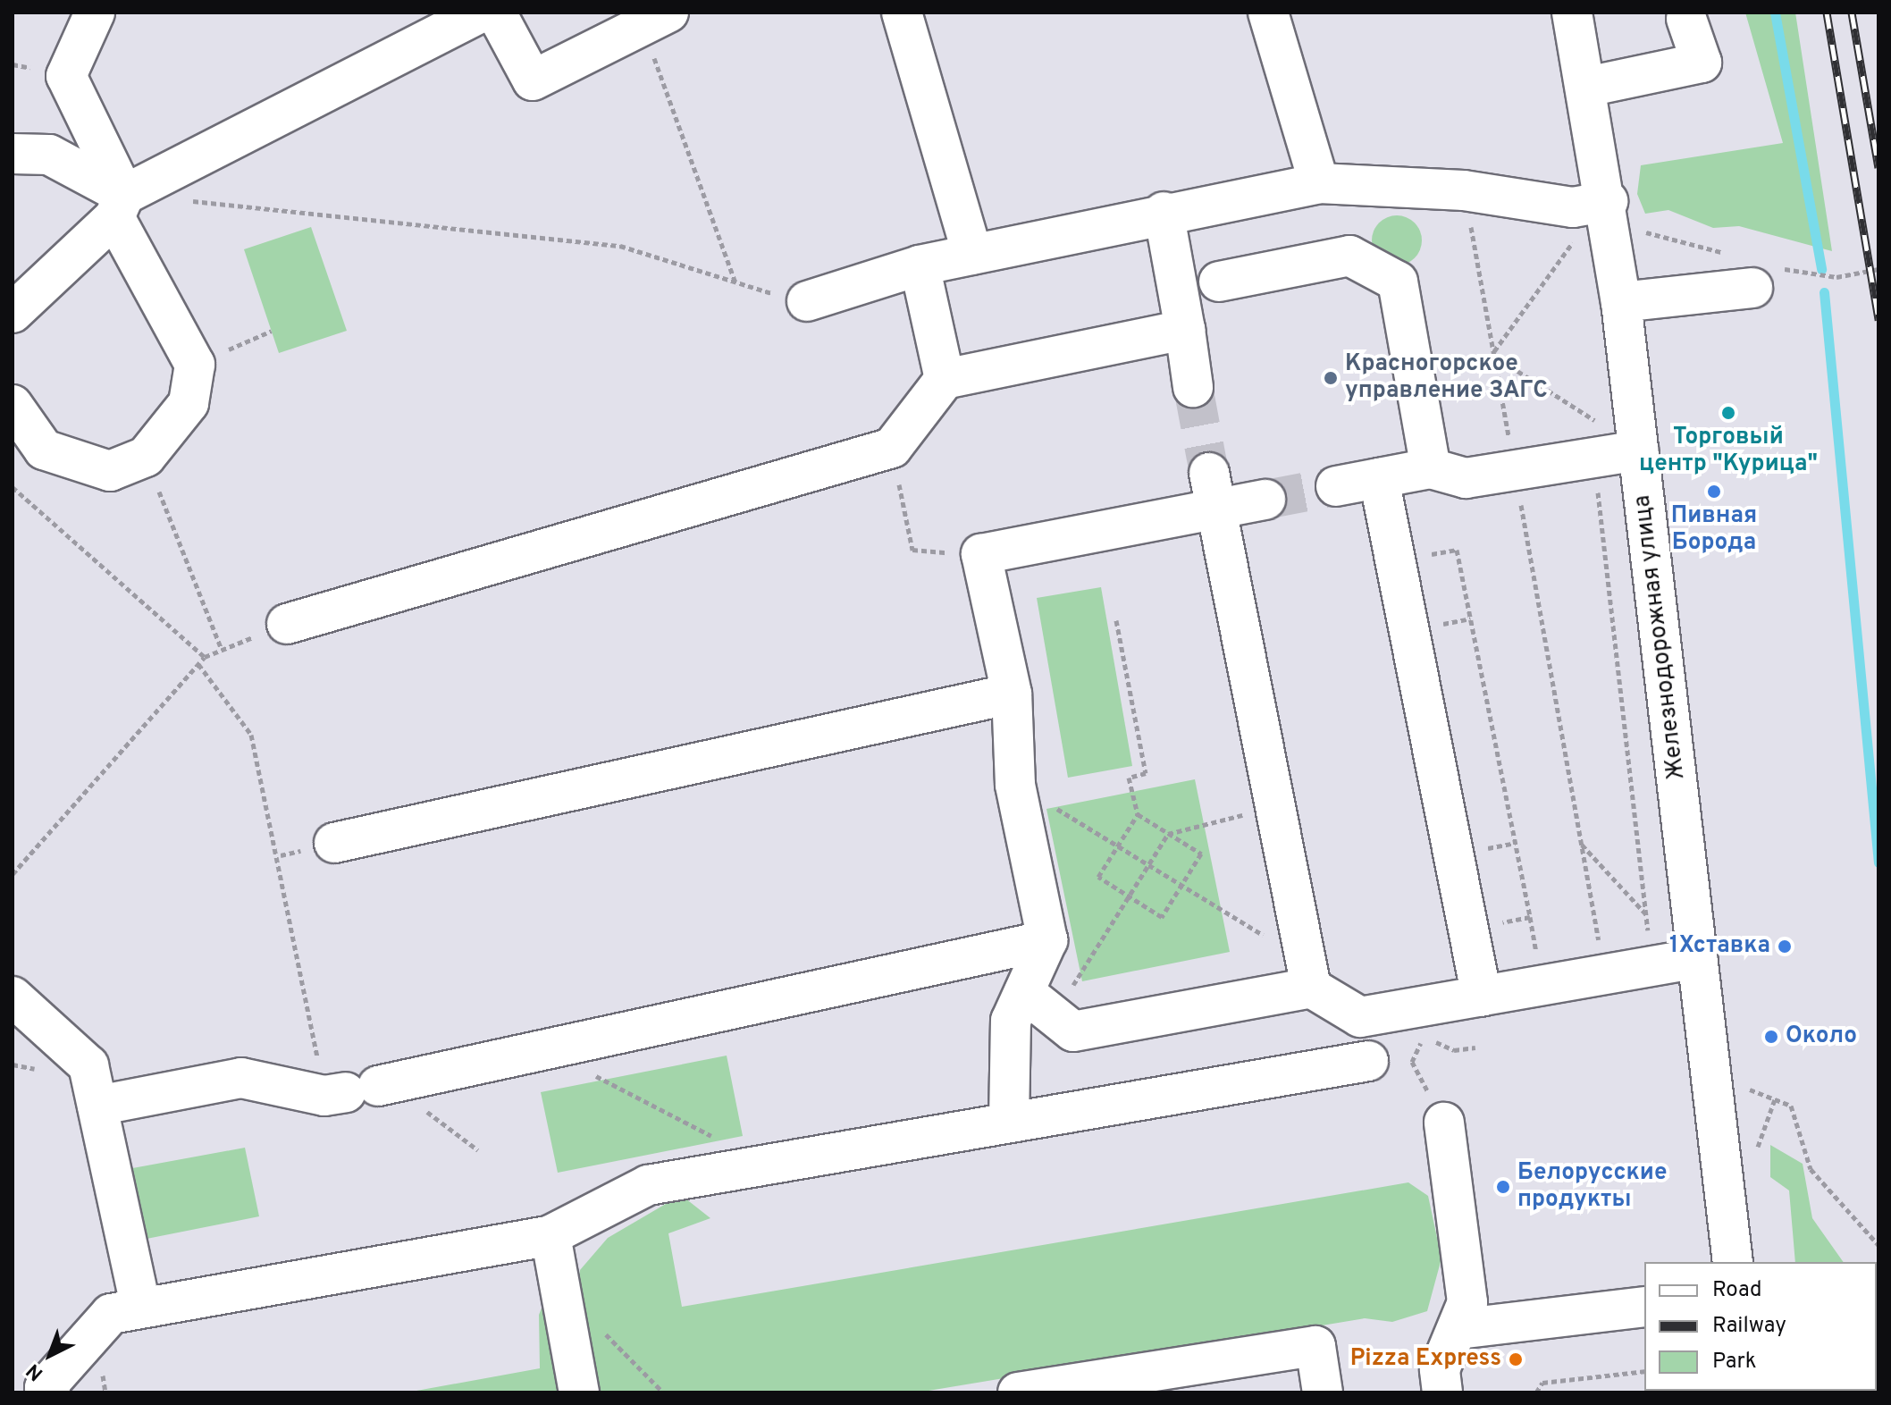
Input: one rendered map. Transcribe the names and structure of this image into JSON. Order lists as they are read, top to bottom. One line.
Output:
{"streets":{"street":["Железнодорожная улица"]},"places":["Красногорское управление ЗАГС","Торговый центр \"Курица\"","Пивная Борода","1Хставка","Около","Белорусские продукты","Pizza Express"],"legend":["Road","Railway","Park"],"north":"bottom left"}
